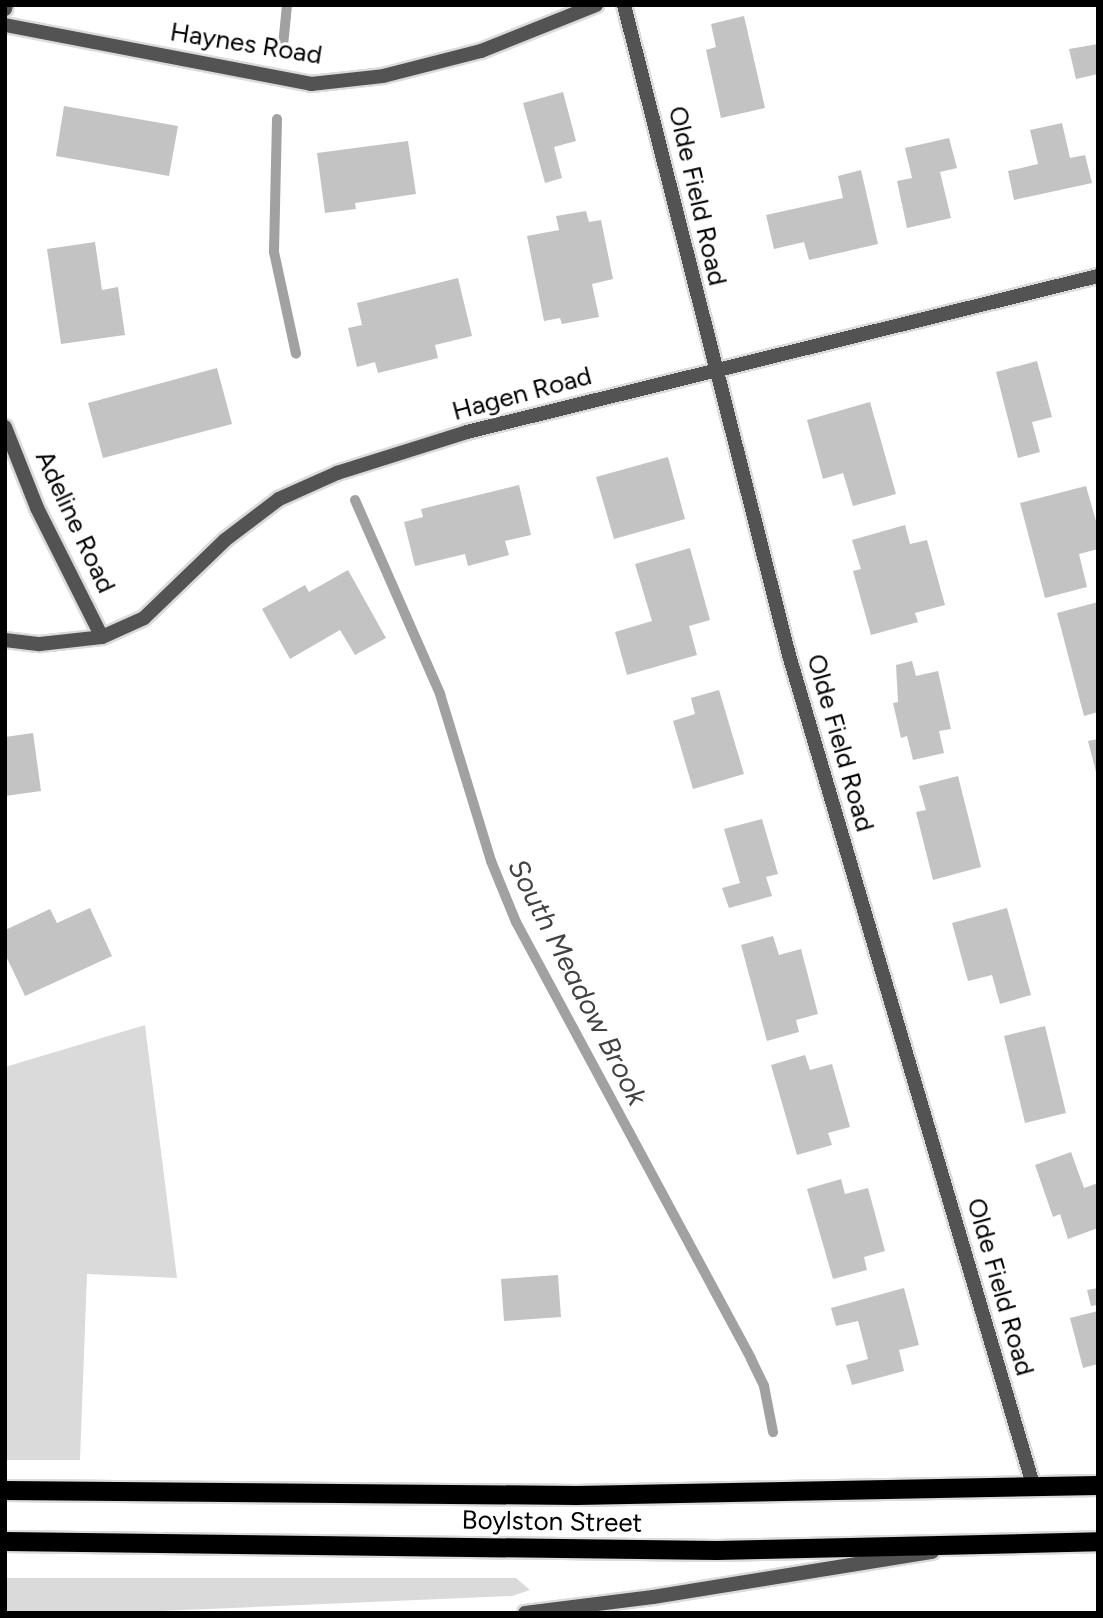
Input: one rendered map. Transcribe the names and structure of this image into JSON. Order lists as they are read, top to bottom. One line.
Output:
{"streets":{"highway":["Boylston Street"],"street":["Haynes Road","Olde Field Road","Hagen Road","Adeline Road"]},"crossings":[["Olde Field Road","Hagen Road"],["Olde Field Road","Boylston Street"],["Hagen Road","Adeline Road"]],"water":["South Meadow Brook"]}
